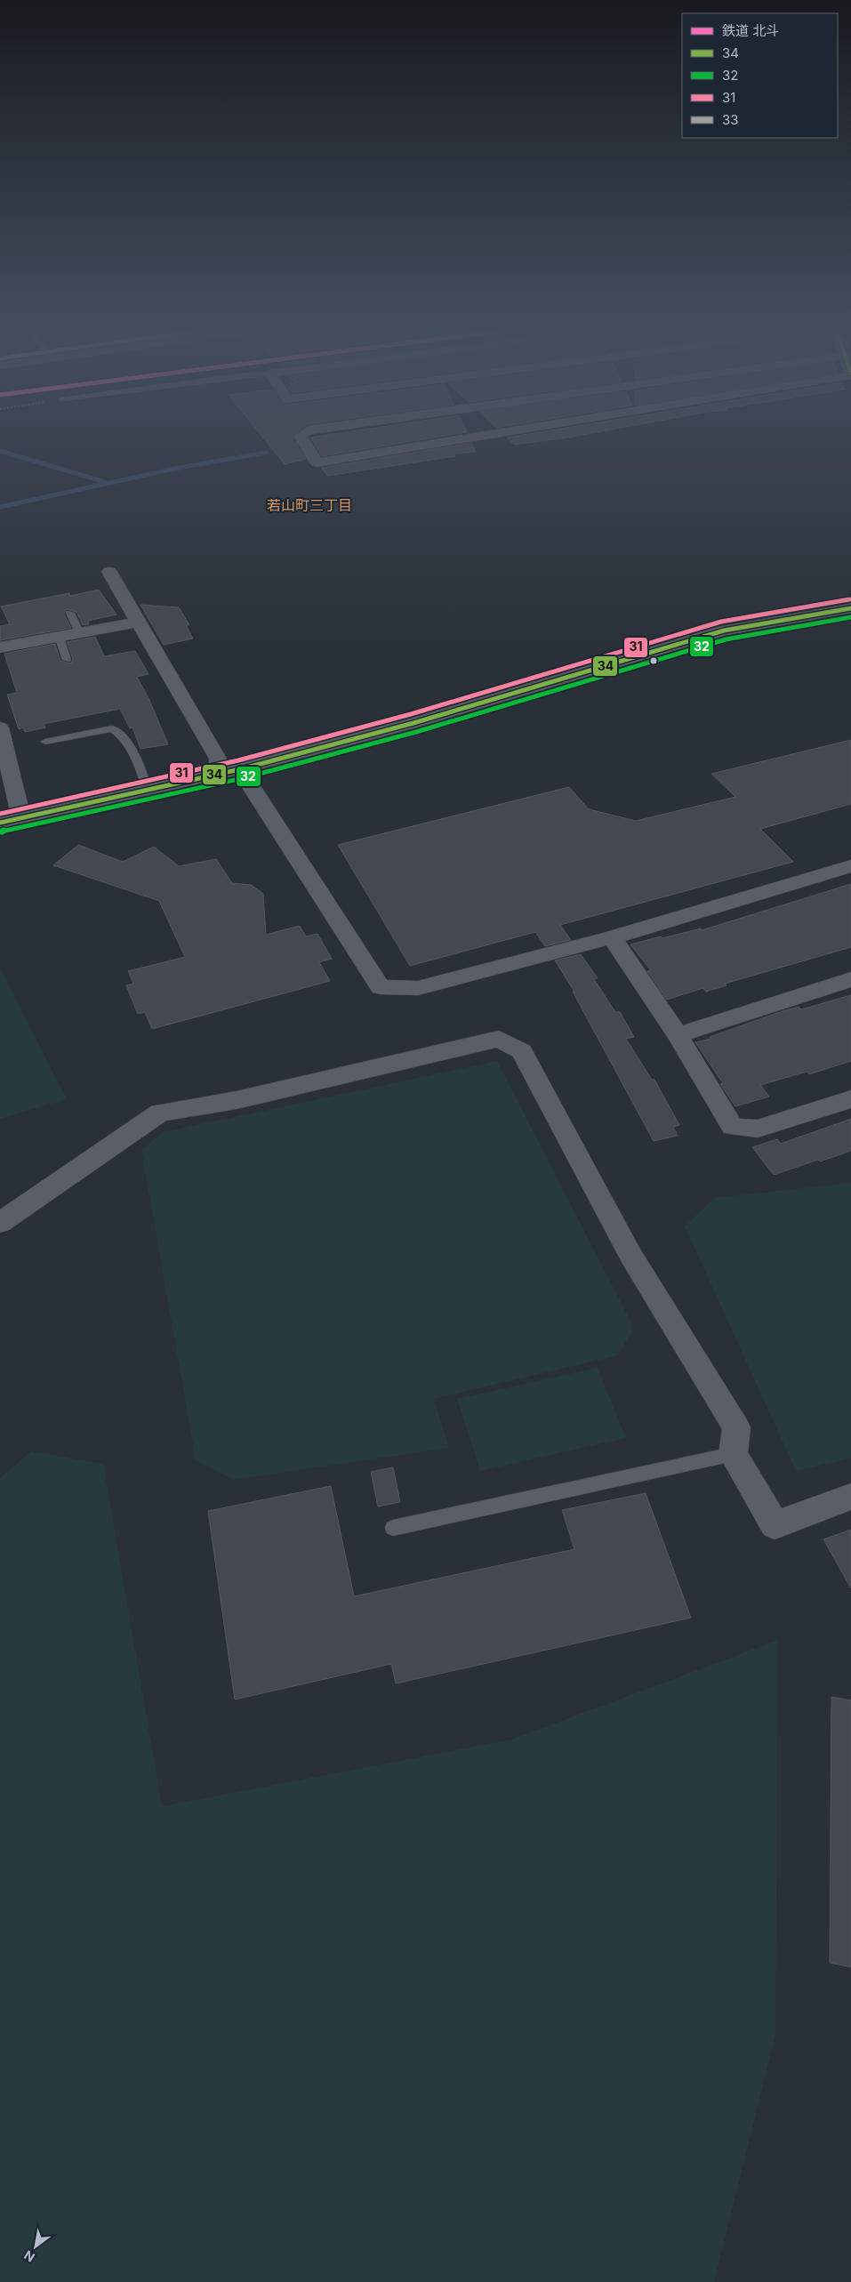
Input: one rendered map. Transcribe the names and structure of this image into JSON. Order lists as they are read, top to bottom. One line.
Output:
{"districts":["若山町三丁目"],"lines":["transit line 31","transit line 34","transit line 32"],"legend":["鉄道 北斗","34","32","31","33"],"north":"bottom left"}
